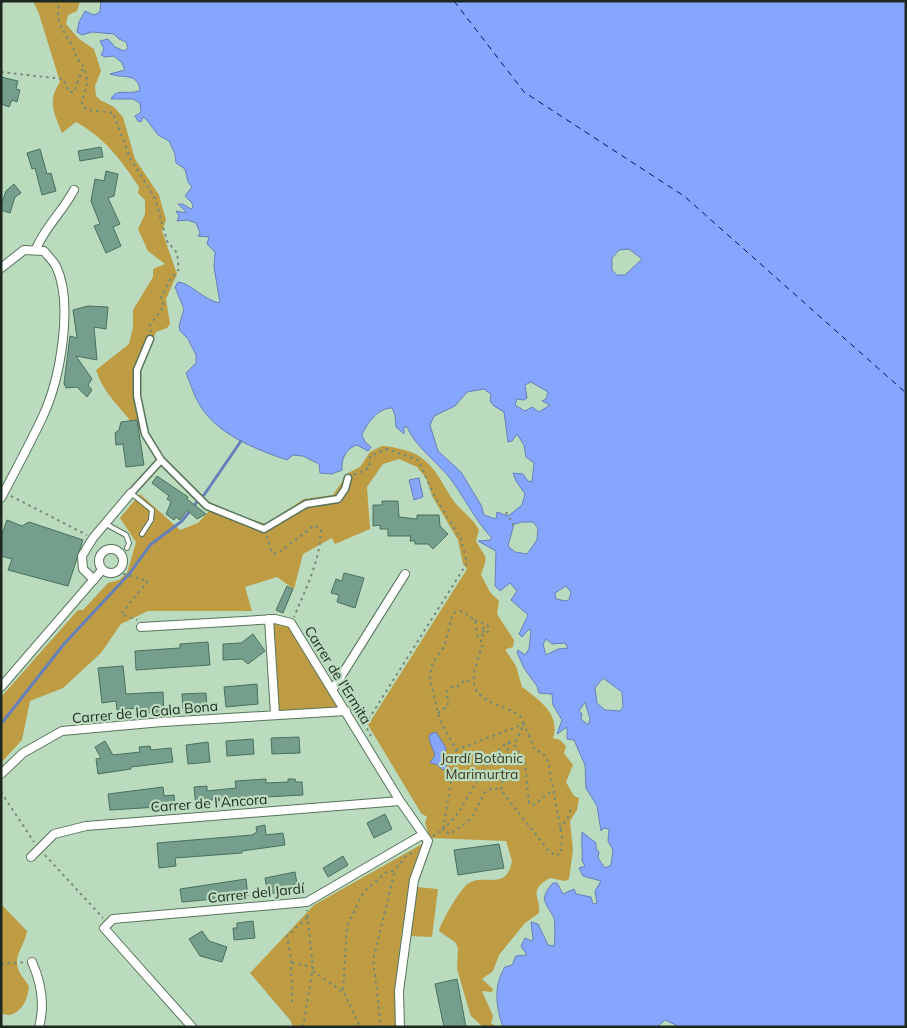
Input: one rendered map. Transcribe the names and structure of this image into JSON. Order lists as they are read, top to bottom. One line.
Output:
{"streets":{"street":["Carrer de l'Ermita","Carrer de la Cala Bona","Carrer de l'Ancora","Carrer del Jardí"]},"crossings":[["Carrer de l'Ermita","Carrer de la Cala Bona"],["Carrer de l'Ermita","Carrer de l'Ancora"],["Carrer de l'Ermita","Carrer del Jardí"]],"parks":["Jardí Botànic Marimurtra"]}
